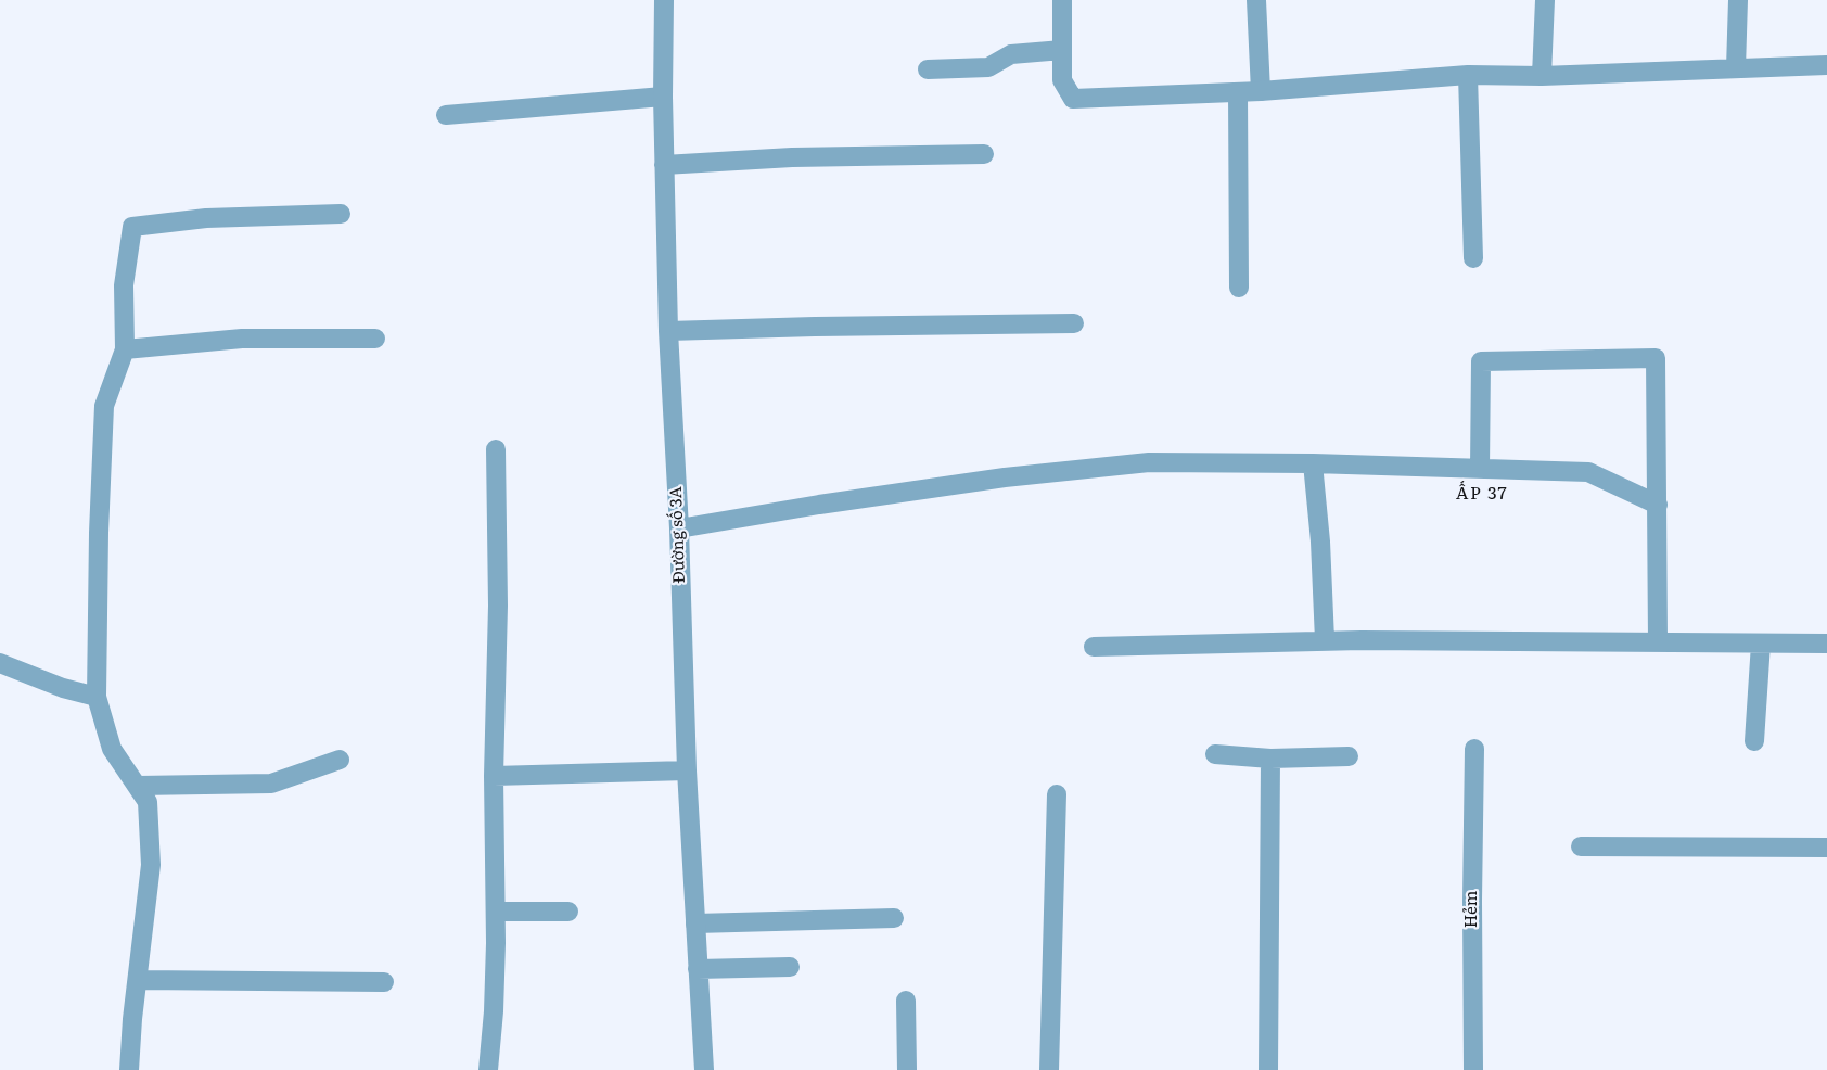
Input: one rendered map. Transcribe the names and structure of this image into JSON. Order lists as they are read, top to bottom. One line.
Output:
{"streets":{"street":["Đường số 3A","Hẻm"]},"districts":["ẤP 37"]}
